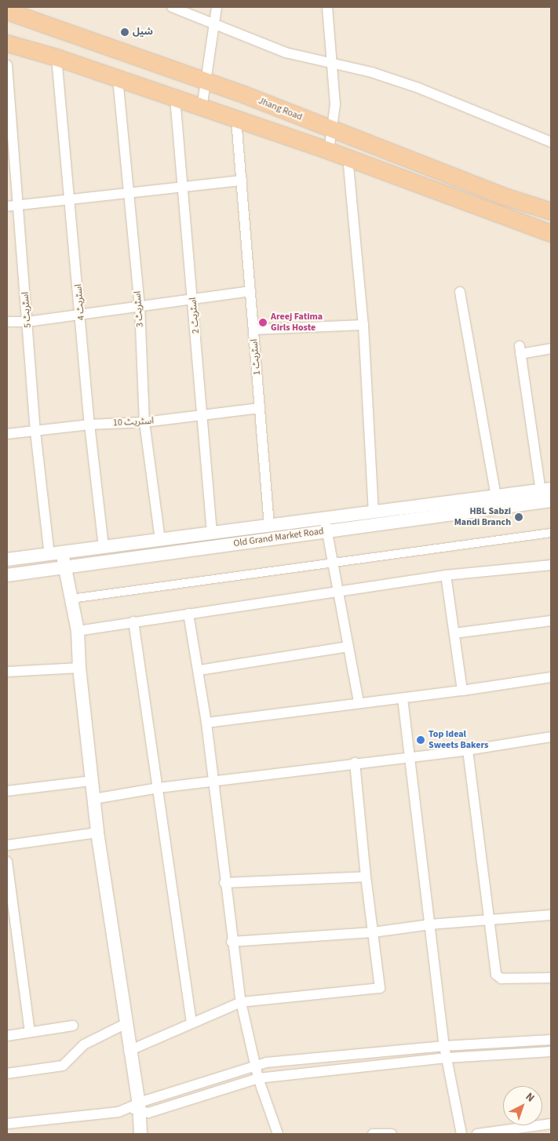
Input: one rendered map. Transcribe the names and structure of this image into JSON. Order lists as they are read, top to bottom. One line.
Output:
{"streets":{"highway":["Jhang Road"],"street":["اسٹریٹ 4","اسٹریٹ 3","اسٹریٹ 5","اسٹریٹ 2","اسٹریٹ 1","اسٹریٹ 10","Old Grand Market Road"]},"crossings":[["اسٹریٹ 4","اسٹریٹ 10"],["اسٹریٹ 4","Old Grand Market Road"],["اسٹریٹ 3","اسٹریٹ 10"],["اسٹریٹ 3","Old Grand Market Road"],["اسٹریٹ 5","اسٹریٹ 10"],["اسٹریٹ 5","Old Grand Market Road"],["اسٹریٹ 2","اسٹریٹ 10"],["اسٹریٹ 2","Old Grand Market Road"],["اسٹریٹ 1","اسٹریٹ 10"],["اسٹریٹ 1","Old Grand Market Road"]],"places":["شیل","Areej Fatima Girls Hoste","HBL Sabzi Mandi Branch","Top Ideal Sweets Bakers"],"north":"top right"}
